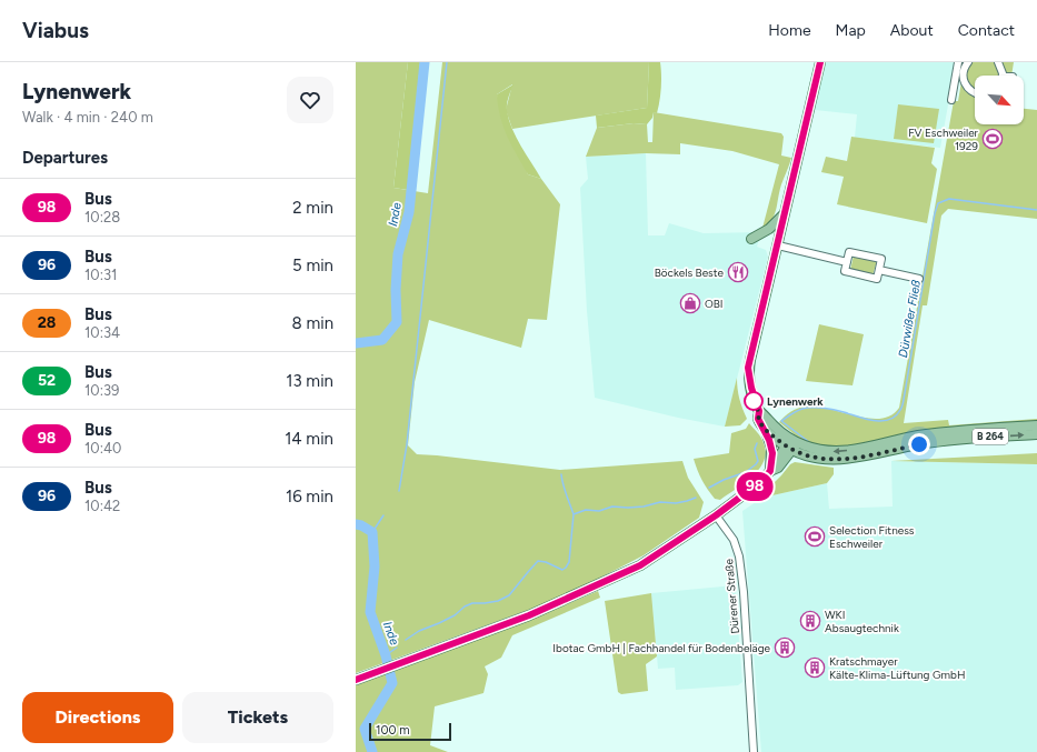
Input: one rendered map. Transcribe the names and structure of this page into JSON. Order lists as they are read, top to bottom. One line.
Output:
{"streets":{"main road":["B 264"],"street":["Dürener Straße"]},"water":["Inde","Dürwißer Fließ"],"places":{"sports":["FV Eschweiler 1929","Selection Fitness Eschweiler"],"restaurant":["Böckels Beste"],"shop":["OBI"],"other":["Lynenwerk"],"building":["WKI Absaugtechnik","Ibotac GmbH | Fachhandel für Bodenbeläge","Kratschmayer Kälte-Klima-Lüftung GmbH"]},"lines":["bus line 98"],"scale_bar":"100 m","north":"bottom right","page":{"header":"Viabus","nav":["Home","Map","About","Contact"],"heading":[["Lynenwerk","Walk · 4 min · 240 m"],"Departures"],"on_map":"98","list":[{"mark":"98","name":"Bus","note":"10:28","value":"2 min"},{"mark":"96","name":"Bus","note":"10:31","value":"5 min"},{"mark":"28","name":"Bus","note":"10:34","value":"8 min"},{"mark":"52","name":"Bus","note":"10:39","value":"13 min"},{"mark":"98","name":"Bus","note":"10:40","value":"14 min"},{"mark":"96","name":"Bus","note":"10:42","value":"16 min"}],"buttons":["Directions","Tickets"],"scale":"100 m"}}
